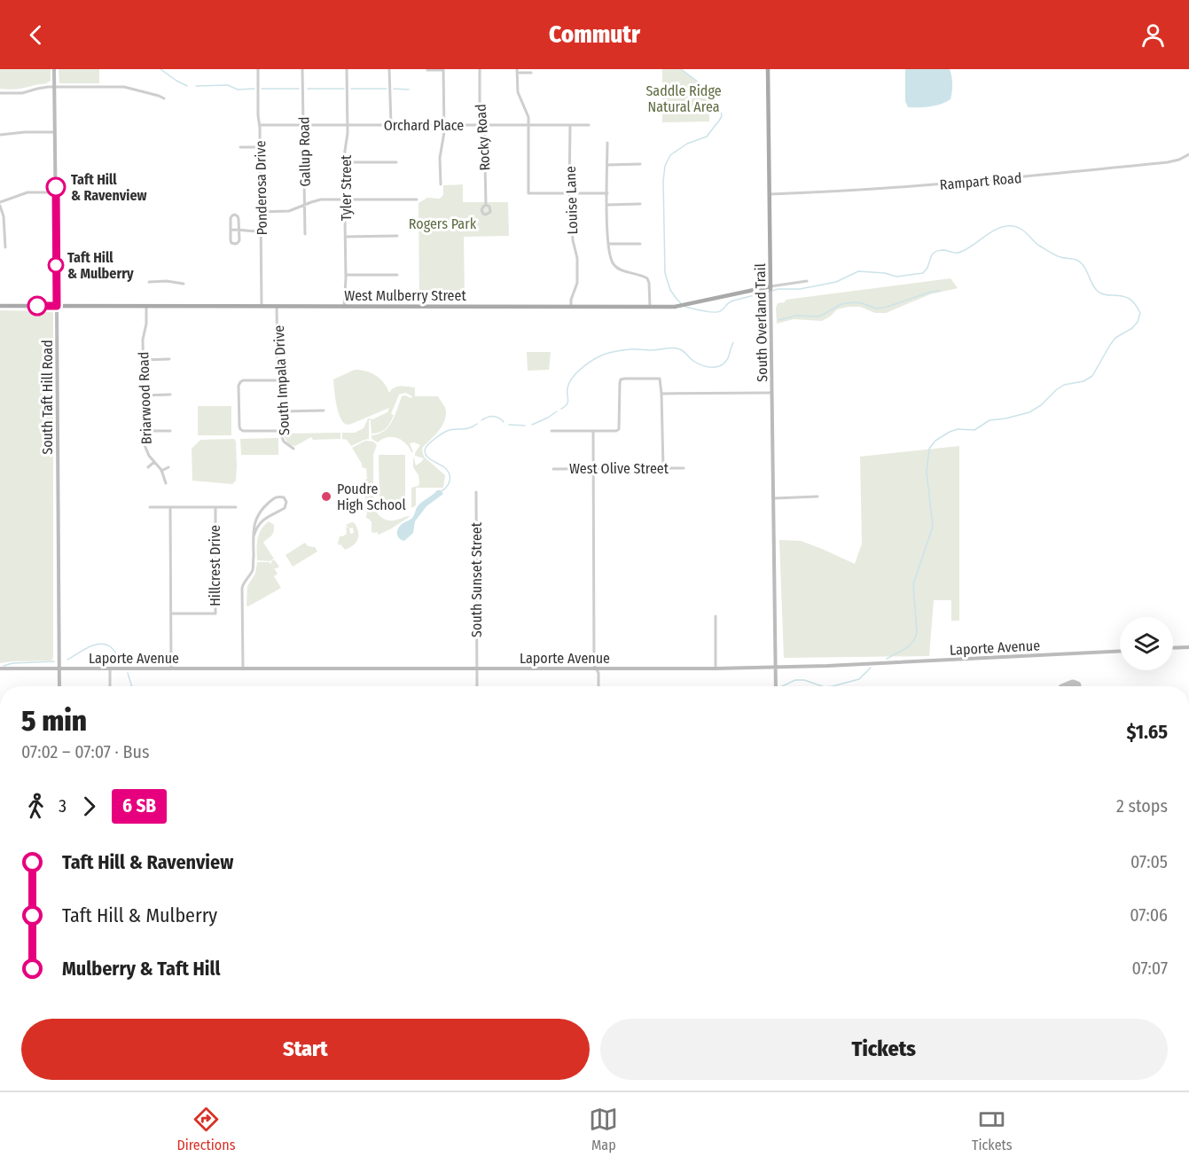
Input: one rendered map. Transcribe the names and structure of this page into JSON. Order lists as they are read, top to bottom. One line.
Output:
{"streets":{"main road":["West Mulberry Street","South Overland Trail"],"street":["Orchard Place","Rocky Road","Gallup Road","Rampart Road","Ponderosa Drive","Tyler Street","Louise Lane","South Impala Drive","South Taft Hill Road","Briarwood Road","West Olive Street","Hillcrest Drive","South Sunset Street","Laporte Avenue"]},"crossings":[["Orchard Place","Rocky Road"],["Orchard Place","Gallup Road"],["Orchard Place","Ponderosa Drive"],["Orchard Place","Tyler Street"],["Orchard Place","Louise Lane"],["Rampart Road","South Overland Trail"],["Ponderosa Drive","West Mulberry Street"],["Tyler Street","West Mulberry Street"],["Louise Lane","West Mulberry Street"],["West Mulberry Street","South Overland Trail"],["West Mulberry Street","South Impala Drive"],["West Mulberry Street","South Taft Hill Road"],["West Mulberry Street","Briarwood Road"],["South Overland Trail","Laporte Avenue"],["South Taft Hill Road","Laporte Avenue"],["South Sunset Street","Laporte Avenue"]],"parks":["Saddle Ridge Natural Area","Rogers Park"],"places":["Taft Hill & Ravenview","Taft Hill & Mulberry","Poudre High School"],"page":{"header":"Commutr","heading":["5 min","07:02 – 07:07 · Bus","$1.65"],"legs":["3","6 SB","2 stops"],"list":[{"name":"Taft Hill & Ravenview","value":"07:05"},{"name":"Taft Hill & Mulberry","value":"07:06"},{"name":"Mulberry & Taft Hill","value":"07:07"}],"buttons":["Start","Tickets"],"tabs":["Directions","Map","Tickets"]}}
